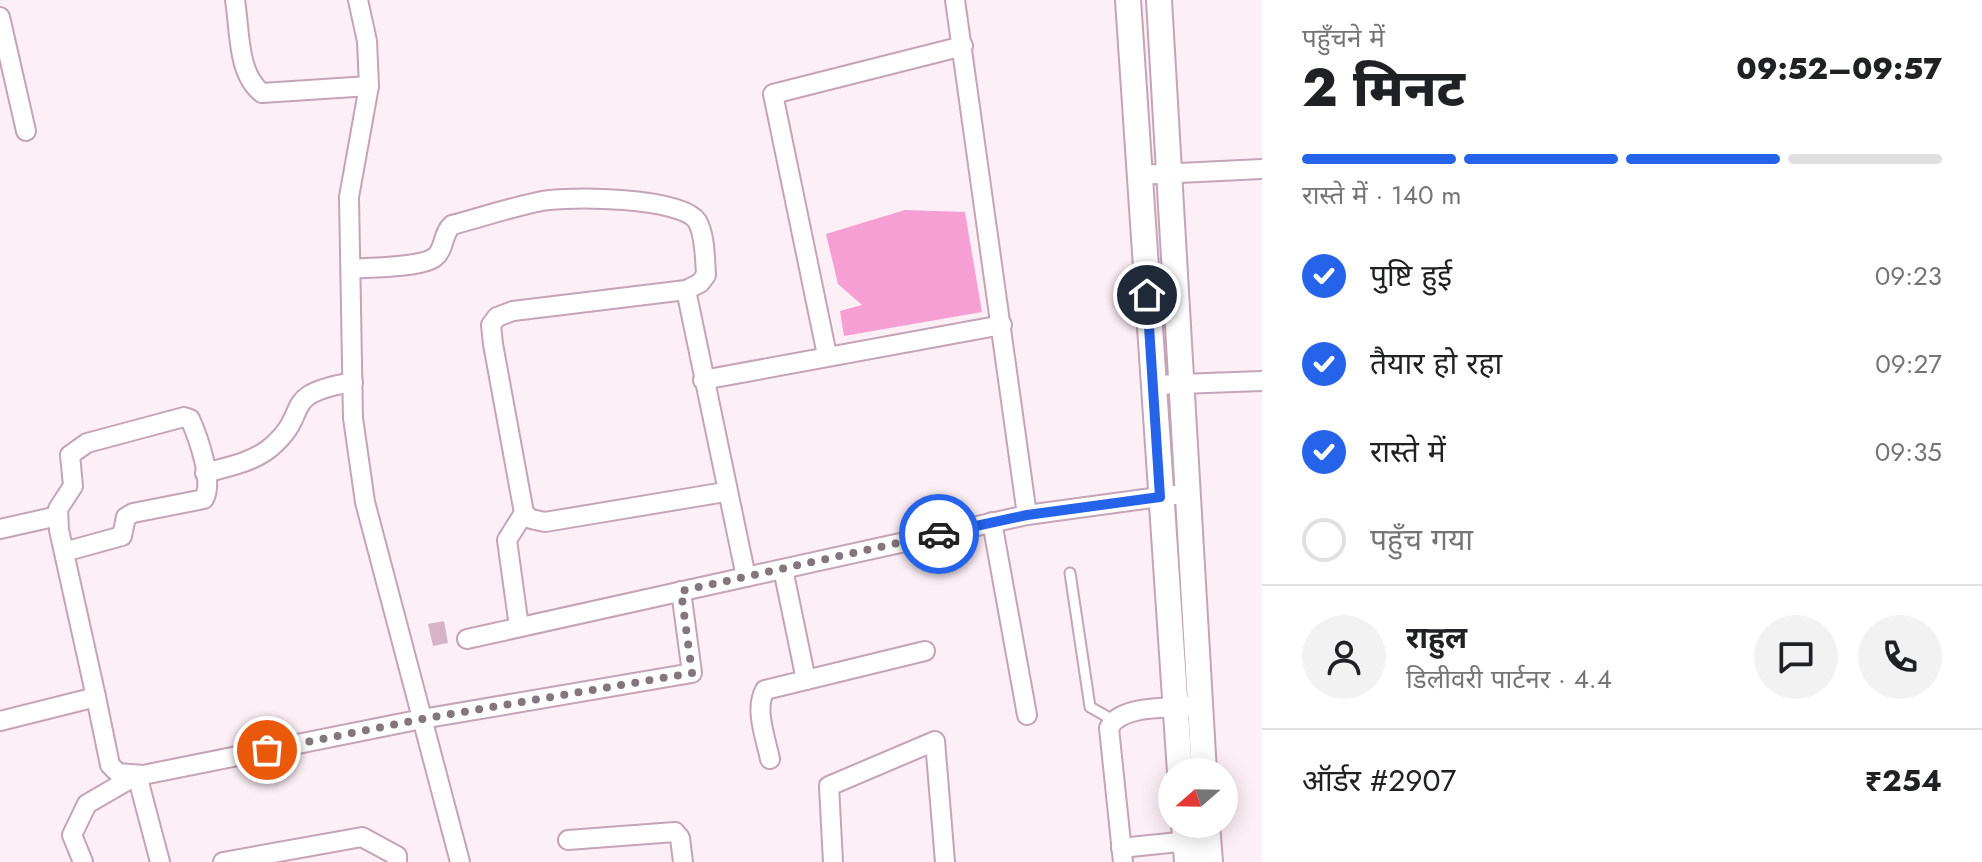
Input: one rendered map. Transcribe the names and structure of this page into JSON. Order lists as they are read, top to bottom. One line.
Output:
{"north":"left","page":{"heading":["2 मिनट","पहुँचने में","09:52–09:57"],"panel":["राहुल","डिलीवरी पार्टनर · 4.4","ऑर्डर #2907","₹254"],"bar":"रास्ते में · 140 m","list":[["पुष्टि हुई","09:23"],["तैयार हो रहा","09:27"],["रास्ते में","09:35"],"पहुँच गया"]}}
